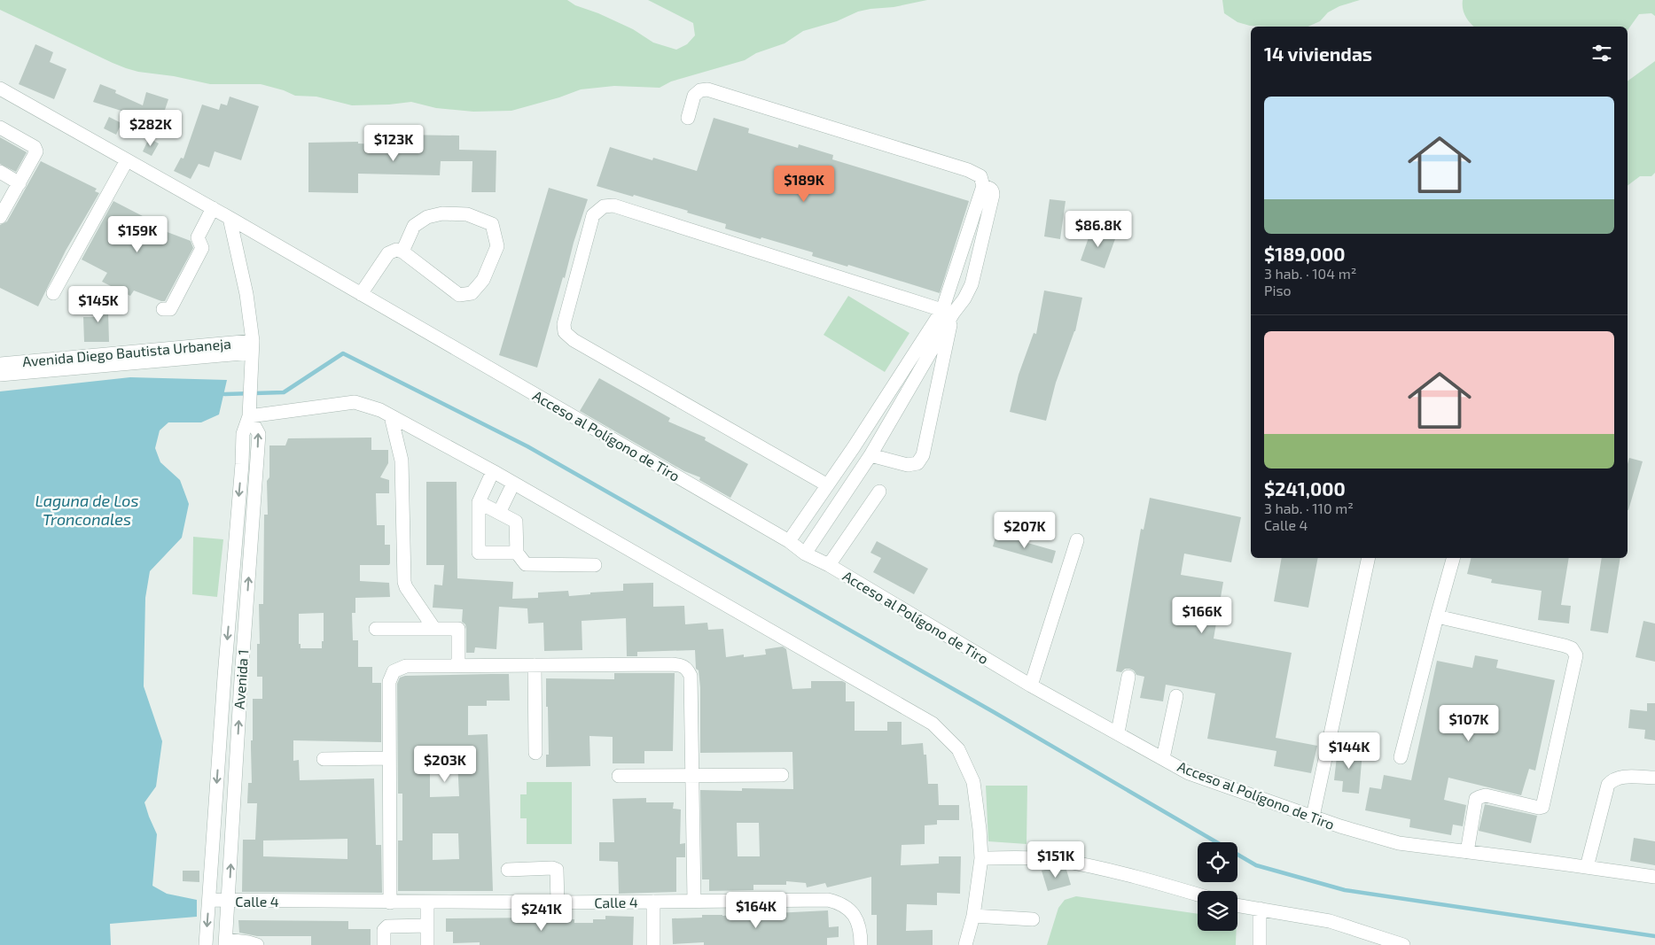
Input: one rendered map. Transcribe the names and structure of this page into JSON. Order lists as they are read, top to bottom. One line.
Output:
{"streets":{"street":["Avenida Diego Bautista Urbaneja","Acceso al Polígono de Tiro","Avenida 1","Calle 4"]},"crossings":[["Avenida 1","Calle 4"]],"water":["Laguna de Los Tronconales"],"page":{"heading":"14 viviendas","list":[{"name":"$189,000","note":"3 hab. · 104 m² · Piso"},{"name":"$241,000","note":"3 hab. · 110 m² · Calle 4"}],"price":["$282K","$123K","$189K","$86.8K","$159K","$145K","$207K","$166K","$107K","$144K","$203K","$151K","$164K","$241K"]}}
